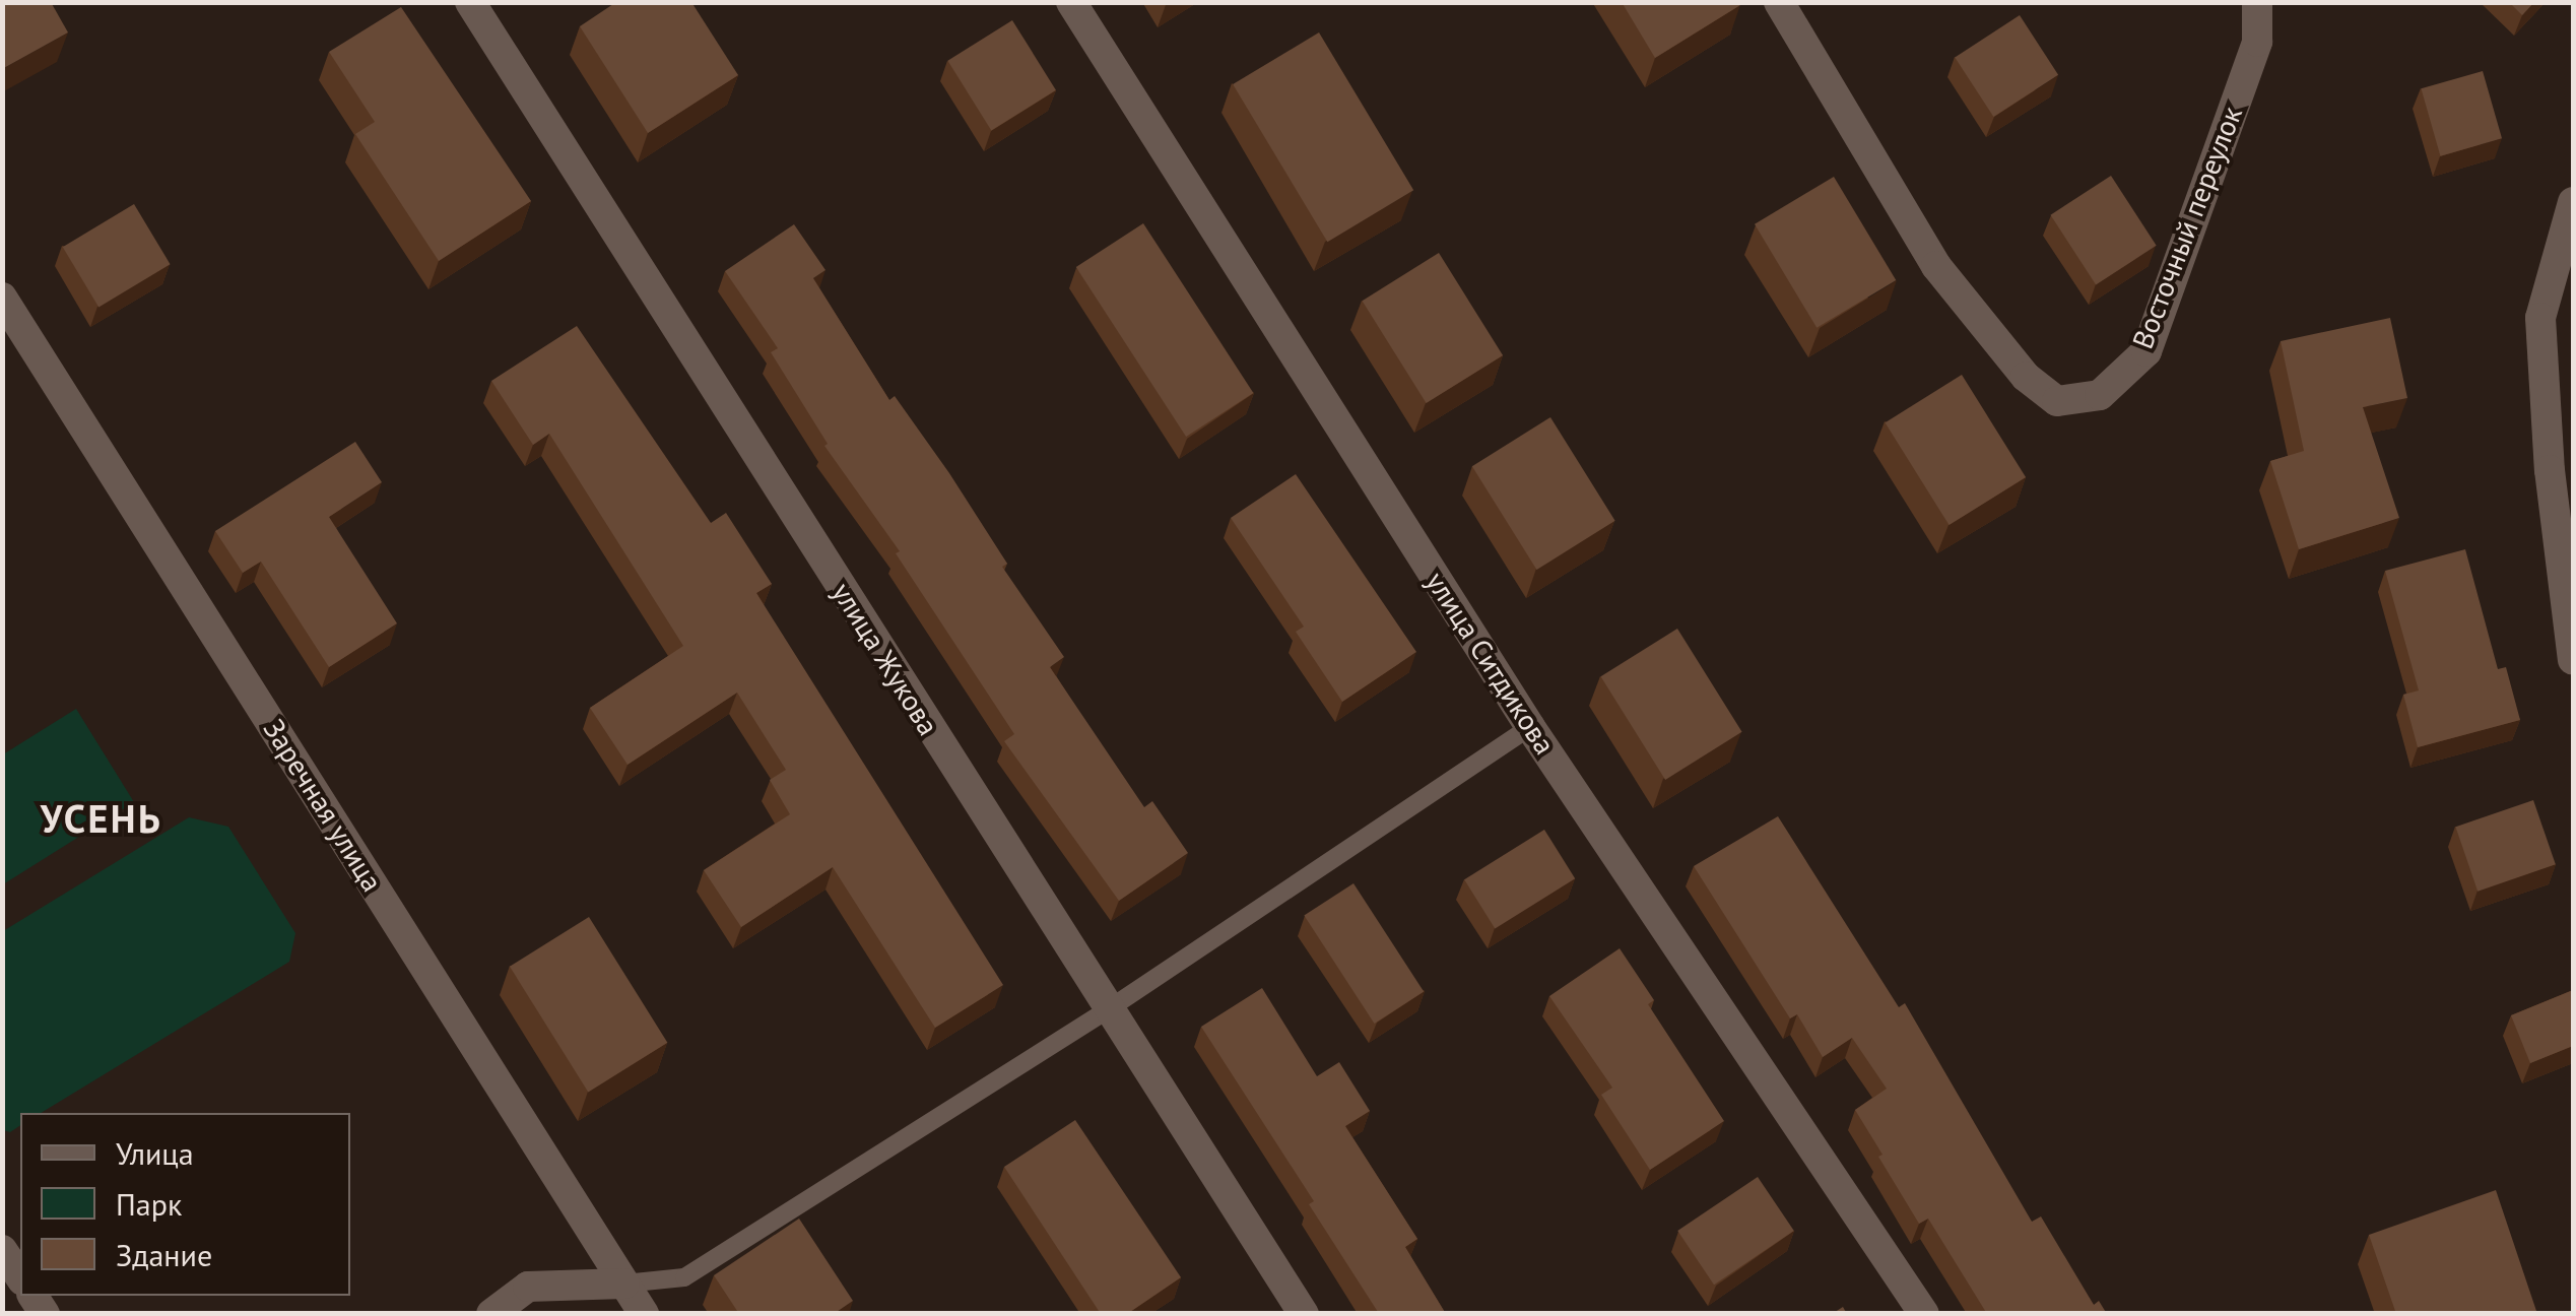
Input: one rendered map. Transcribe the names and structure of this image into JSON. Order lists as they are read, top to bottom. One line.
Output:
{"streets":{"street":["Восточный переулок","улица Жукова","улица Ситдикова","Заречная улица"]},"districts":["УСЕНЬ"],"legend":["Улица","Парк","Здание"]}
